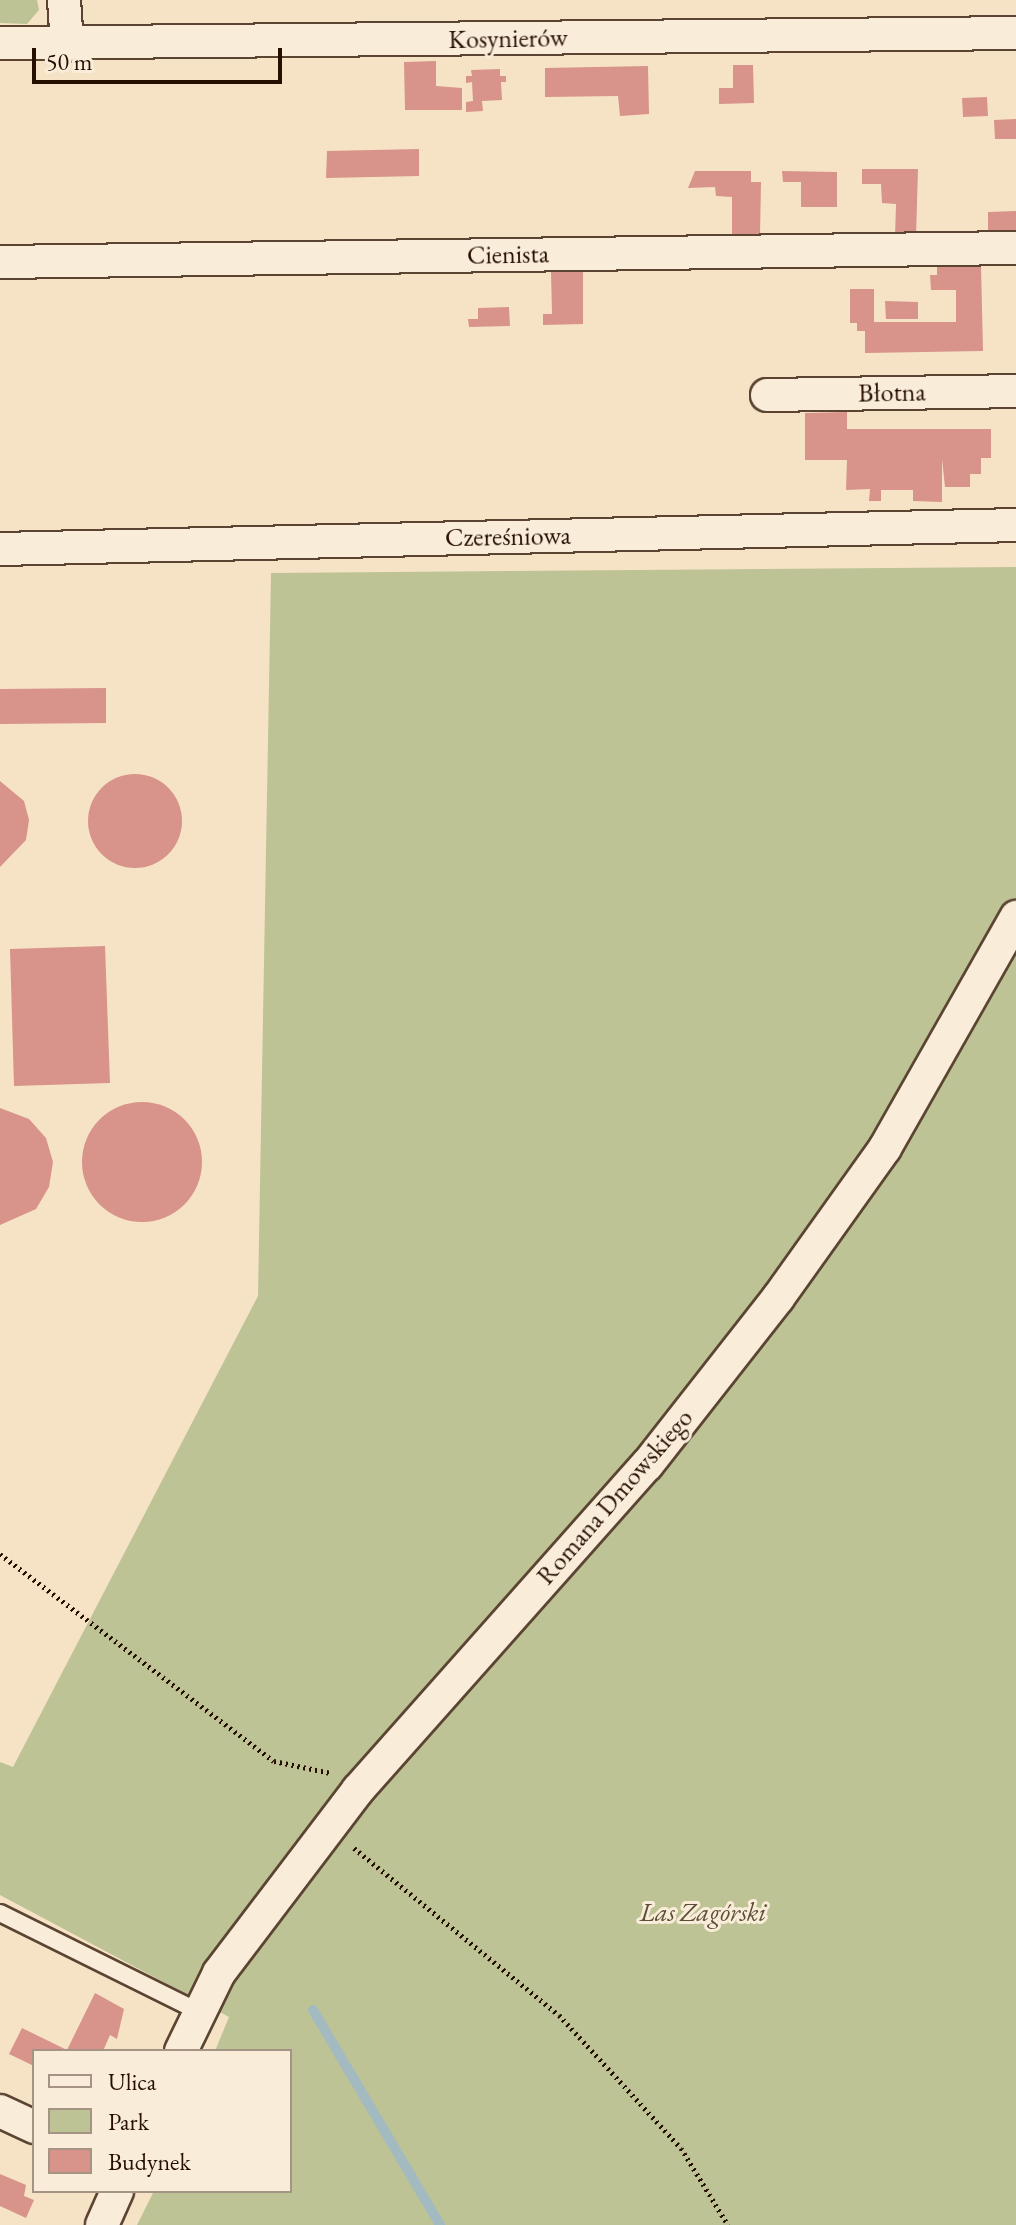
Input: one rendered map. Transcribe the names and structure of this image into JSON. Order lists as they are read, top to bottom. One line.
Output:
{"streets":{"street":["Kosynierów","Cienista","Błotna","Czereśniowa","Romana Dmowskiego"]},"parks":["Las Zagórski"],"legend":["Ulica","Park","Budynek"],"scale_bar":"50 m"}
